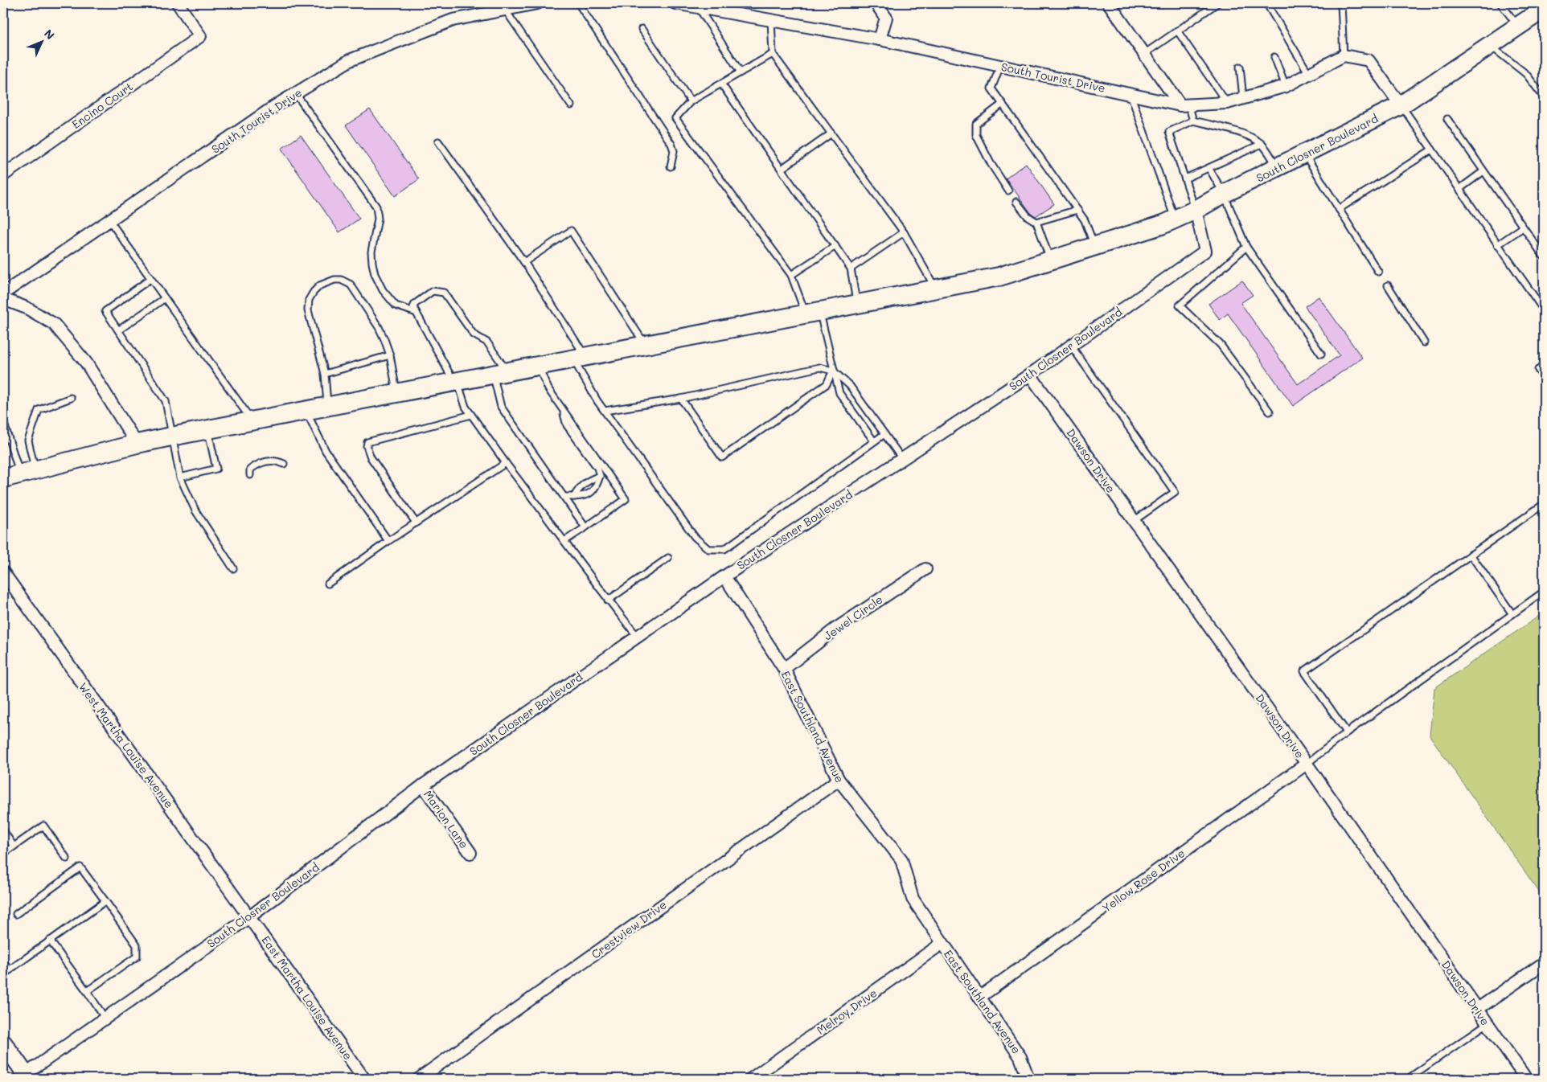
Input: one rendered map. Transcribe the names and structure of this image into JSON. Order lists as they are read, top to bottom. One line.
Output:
{"streets":{"main road":["South Closner Boulevard"],"street":["South Tourist Drive","Encino Court","Dawson Drive","Jewel Circle","East Southland Avenue","West Martha Louise Avenue","Marion Lane","Yellow Rose Drive","Crestview Drive","East Martha Louise Avenue","Melroy Drive"]},"crossings":[["South Closner Boulevard","Dawson Drive"],["South Closner Boulevard","East Southland Avenue"],["South Closner Boulevard","West Martha Louise Avenue"],["South Closner Boulevard","Marion Lane"],["South Closner Boulevard","East Martha Louise Avenue"],["Dawson Drive","Yellow Rose Drive"],["Jewel Circle","East Southland Avenue"],["East Southland Avenue","Yellow Rose Drive"],["East Southland Avenue","Crestview Drive"],["East Southland Avenue","Melroy Drive"],["West Martha Louise Avenue","East Martha Louise Avenue"]],"north":"top right"}
